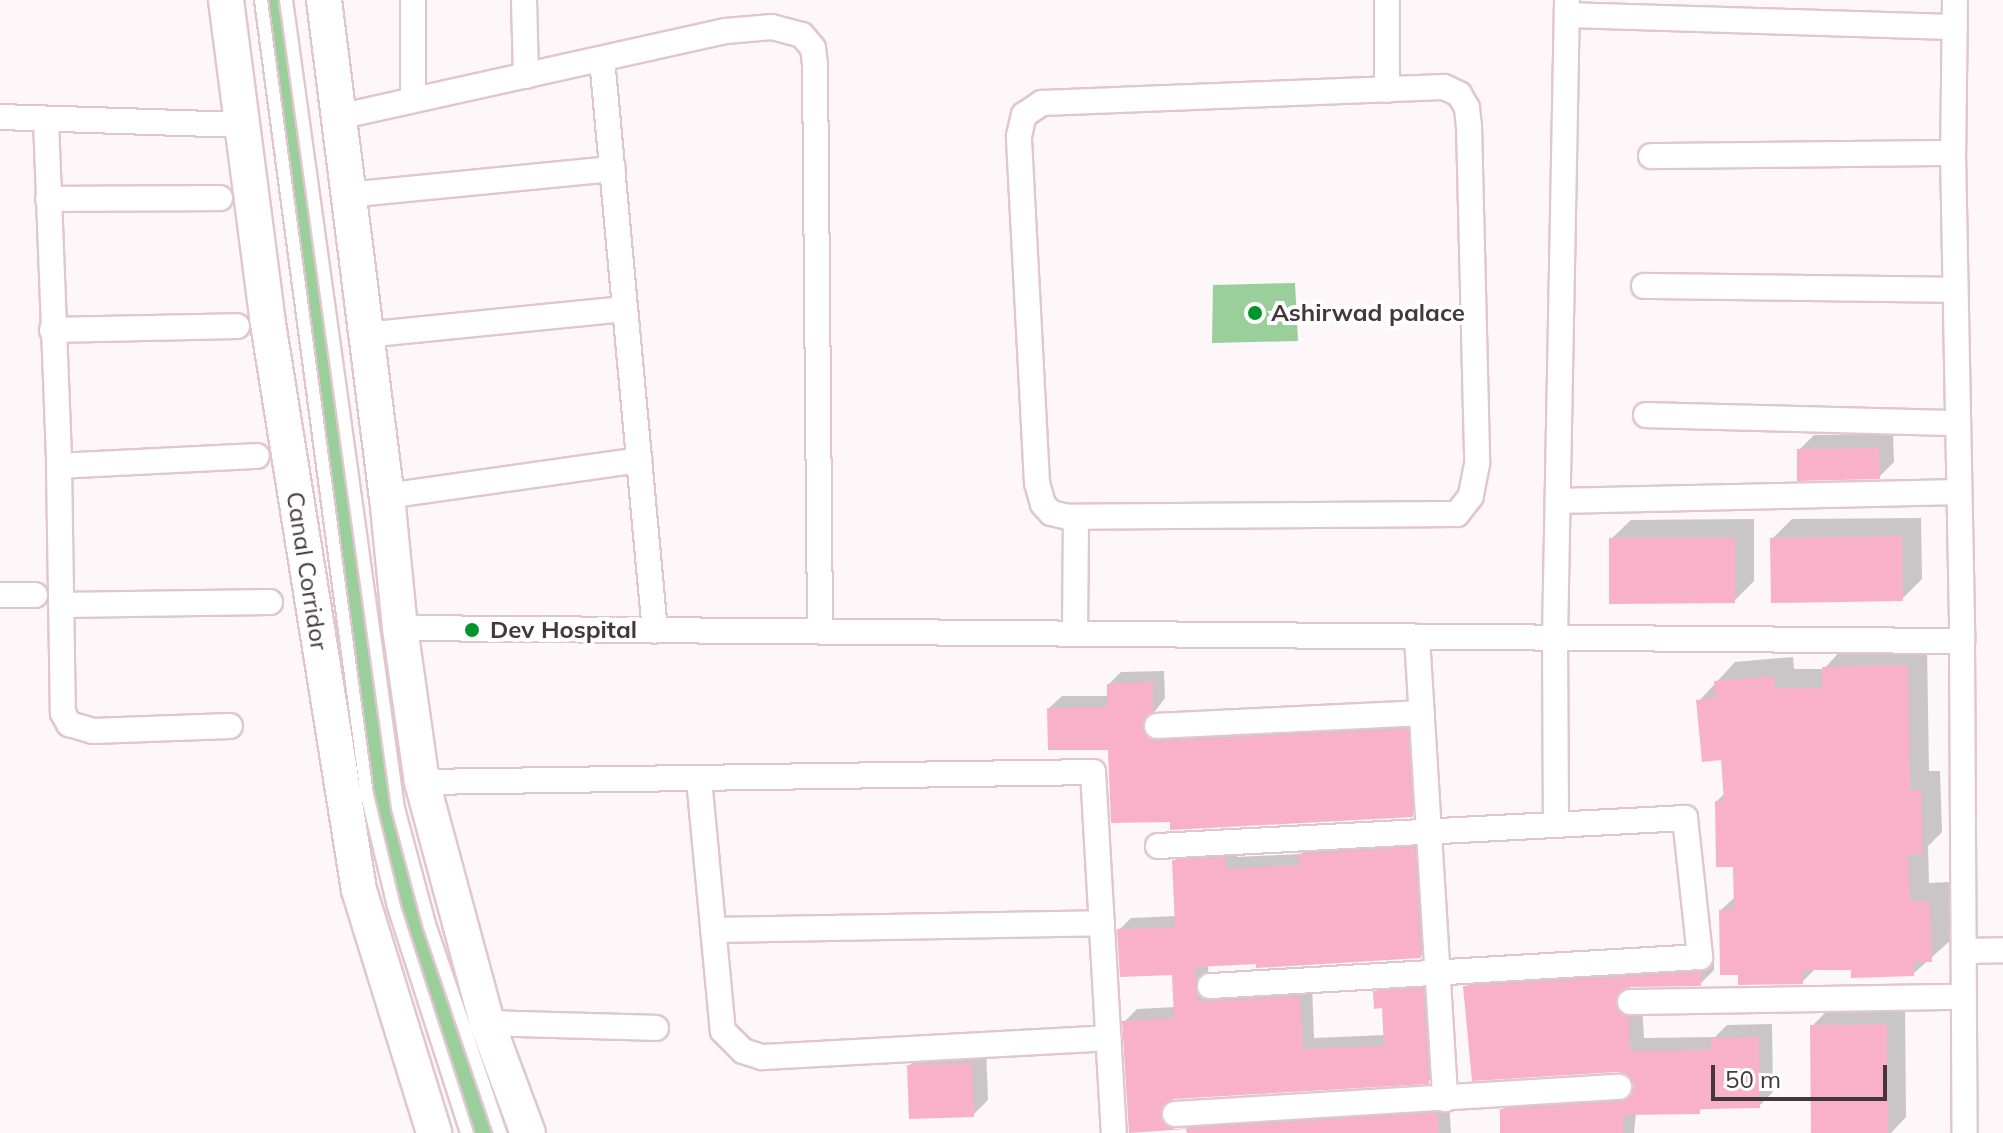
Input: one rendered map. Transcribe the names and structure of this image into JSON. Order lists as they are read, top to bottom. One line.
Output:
{"streets":{"street":["Canal Corridor"]},"places":["Ashirwad palace","Dev Hospital"],"scale_bar":"50 m"}
